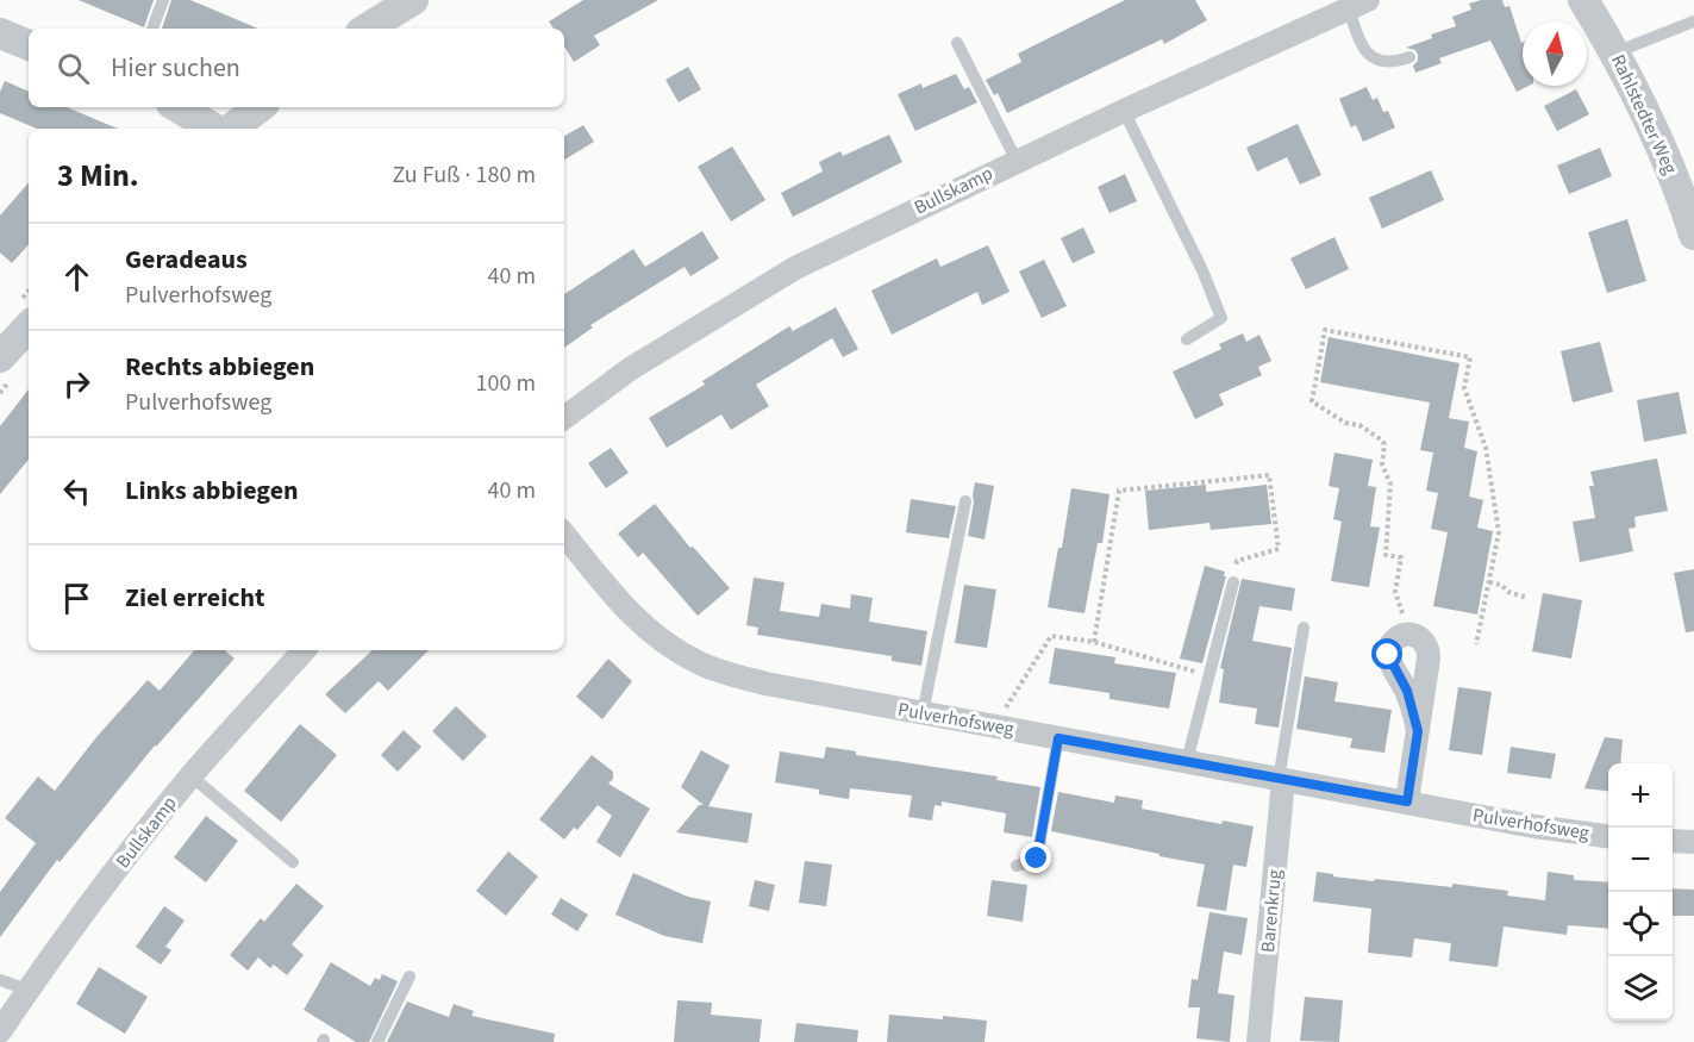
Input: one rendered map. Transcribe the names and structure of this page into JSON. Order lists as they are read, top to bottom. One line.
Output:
{"streets":{"street":["Rahlstedter Weg","Bullskamp","Pulverhofsweg","Barenkrug"]},"crossings":[["Pulverhofsweg","Barenkrug"]],"north":"top","page":{"search":"Hier suchen","heading":["3 Min.","Zu Fuß · 180 m"],"list":[["Geradeaus","Pulverhofsweg","40 m"],["Rechts abbiegen","Pulverhofsweg","100 m"],["Links abbiegen","40 m"],"Ziel erreicht"],"map_buttons":["+","−"]}}
